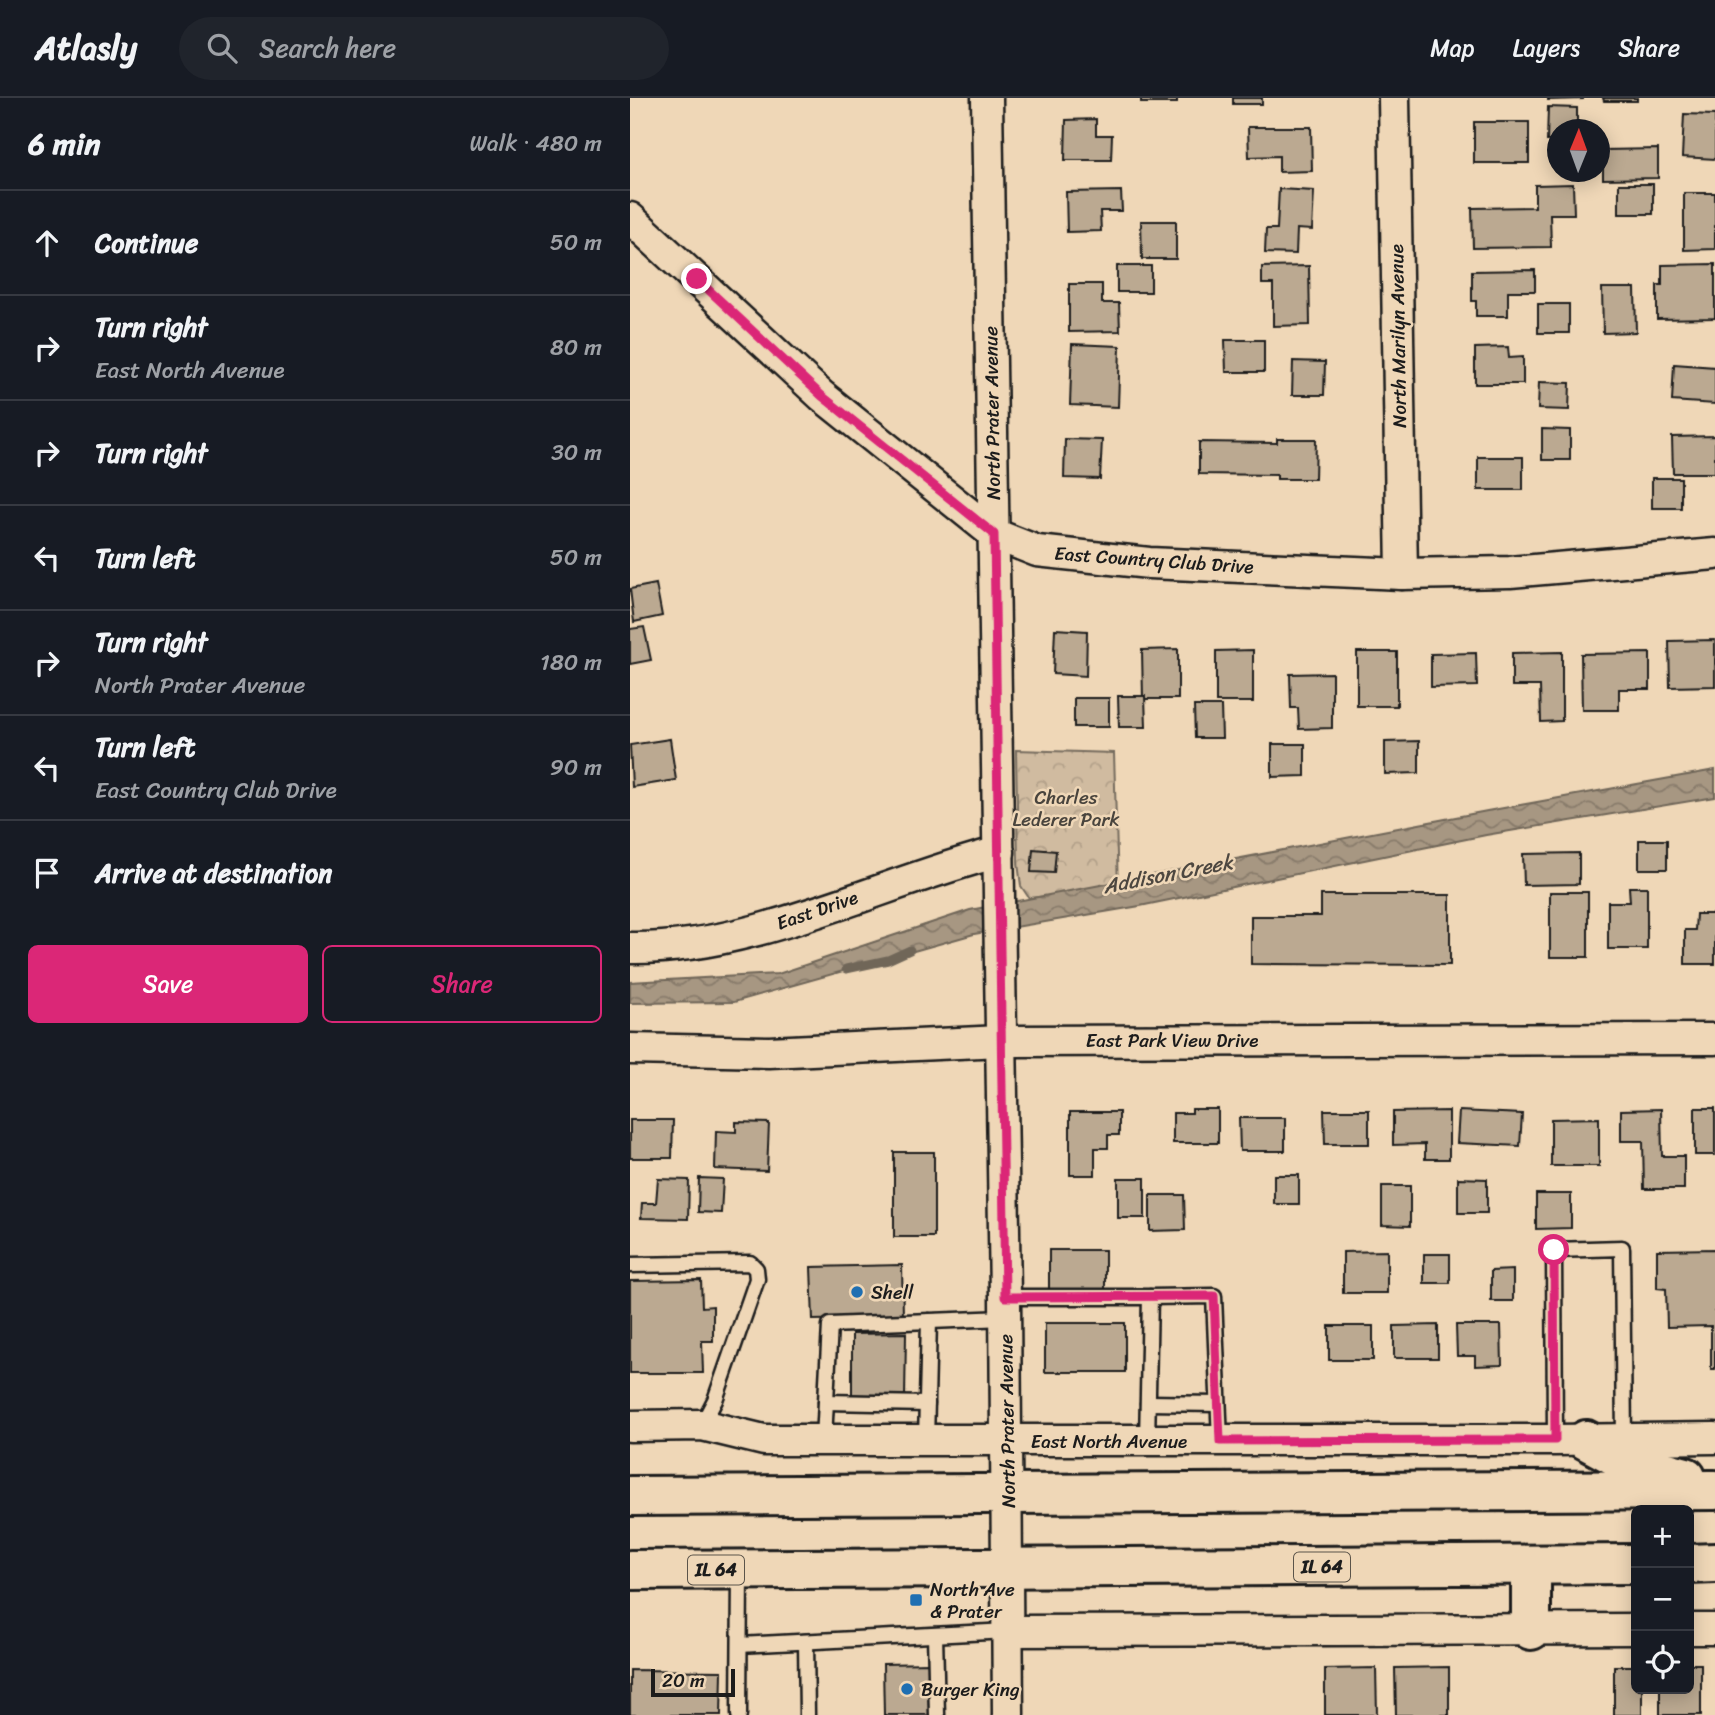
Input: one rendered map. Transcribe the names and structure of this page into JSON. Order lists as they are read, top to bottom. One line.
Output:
{"streets":{"main road":["IL 64"],"street":["North Marilyn Avenue","North Prater Avenue","East Country Club Drive","East Drive","East Park View Drive","East North Avenue"]},"crossings":[["North Marilyn Avenue","East Country Club Drive"],["North Prater Avenue","East Country Club Drive"],["North Prater Avenue","East Drive"],["North Prater Avenue","East Park View Drive"],["North Prater Avenue","East North Avenue"],["North Prater Avenue","IL 64"]],"water":["Addison Creek"],"parks":["Charles Lederer Park"],"places":{"other":["Shell","Burger King"],"transit":["North Ave & Prater"]},"scale_bar":"20 m","north":"top","page":{"header":"Atlasly","search":"Search here","nav":["Map","Layers","Share"],"heading":["6 min","Walk · 480 m"],"list":[["Continue","50 m"],["Turn right","East North Avenue","80 m"],["Turn right","30 m"],["Turn left","50 m"],["Turn right","North Prater Avenue","180 m"],["Turn left","East Country Club Drive","90 m"],"Arrive at destination"],"buttons":["Save","Share"],"map_buttons":["+","−"],"scale":"20 m"}}
